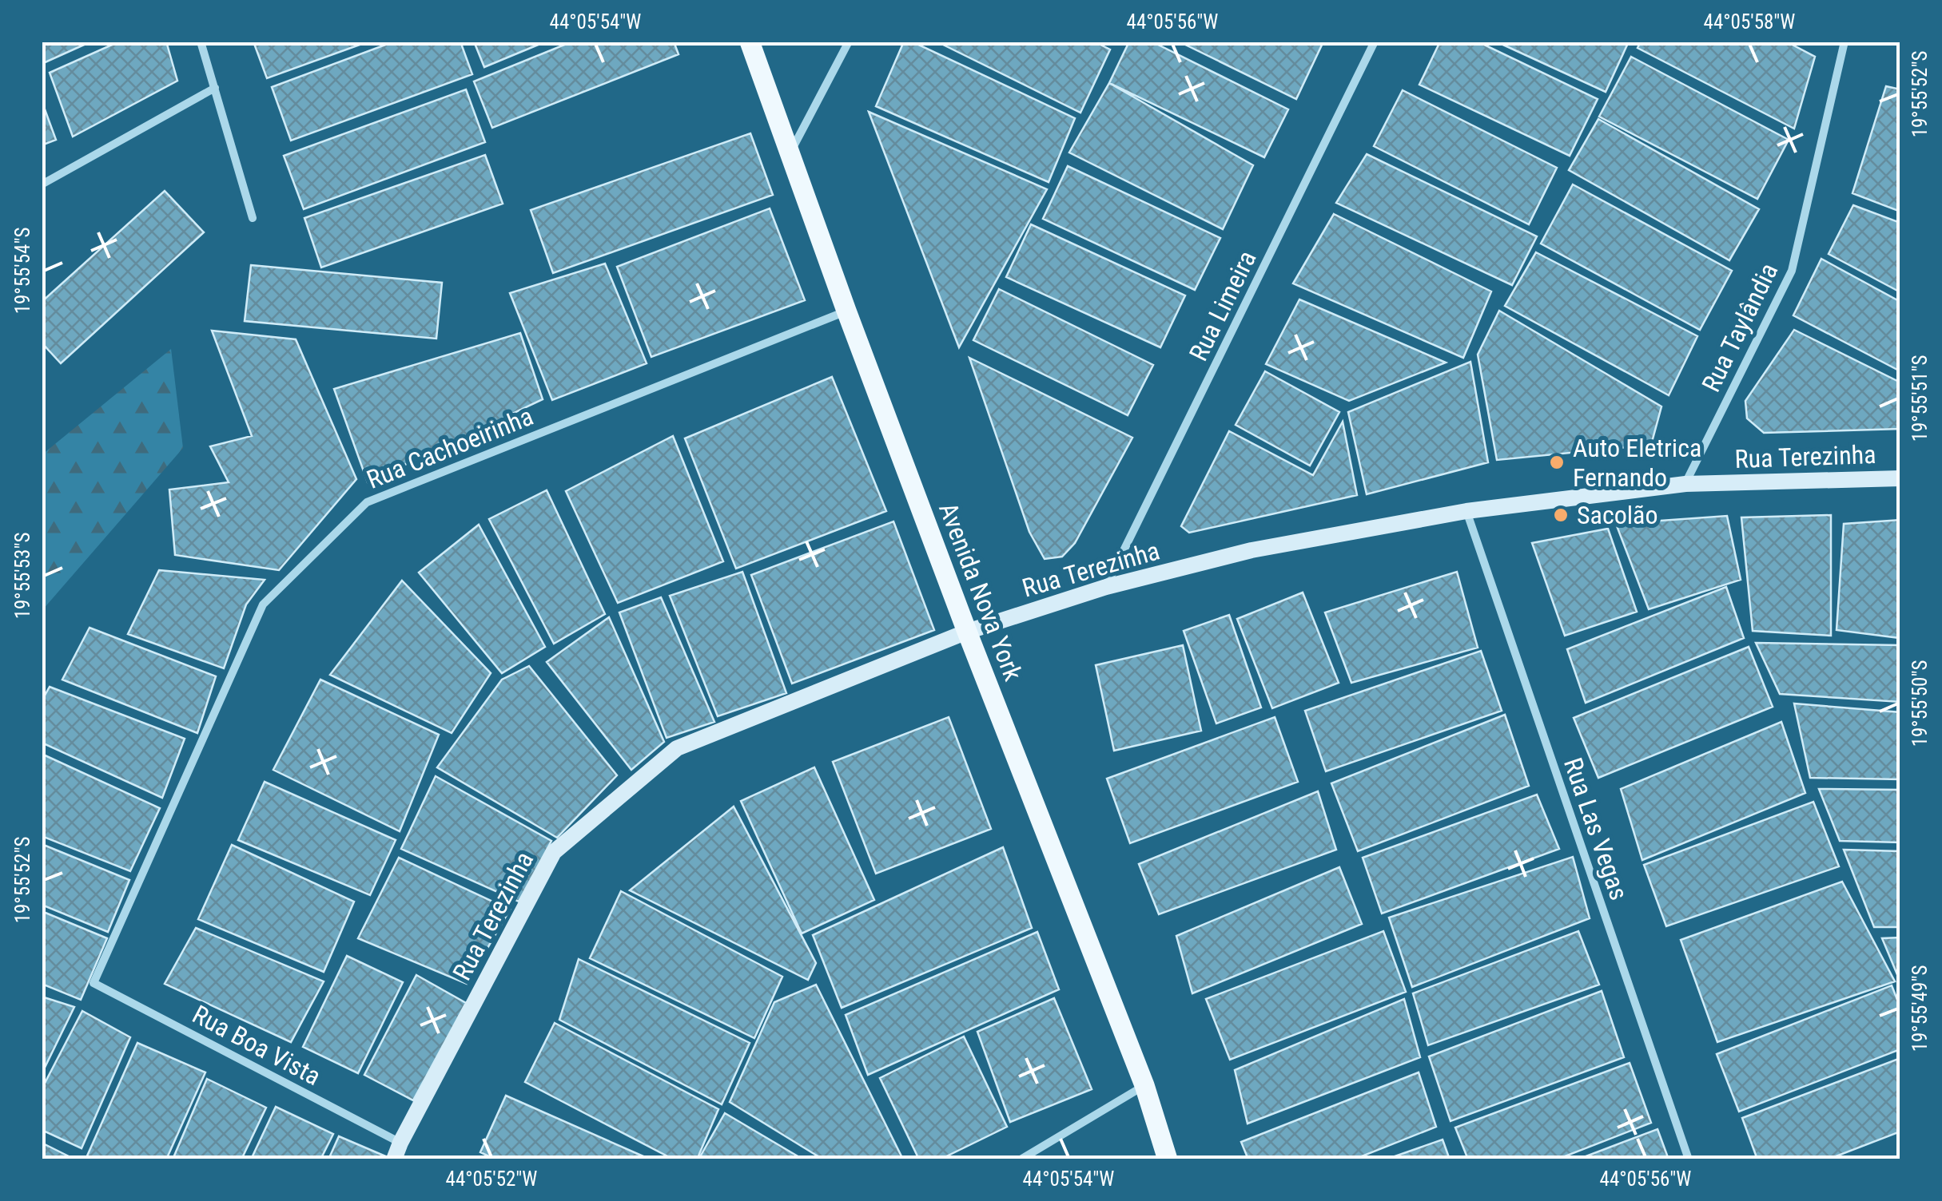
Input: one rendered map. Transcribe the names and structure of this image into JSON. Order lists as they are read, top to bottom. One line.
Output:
{"streets":{"main road":["Avenida Nova York"],"street":["Rua Limeira","Rua Taylândia","Rua Cachoeirinha","Rua Terezinha","Rua Las Vegas","Rua Boa Vista"]},"crossings":[["Rua Limeira","Rua Terezinha"],["Rua Taylândia","Rua Terezinha"],["Rua Cachoeirinha","Avenida Nova York"],["Rua Cachoeirinha","Rua Boa Vista"],["Rua Terezinha","Avenida Nova York"],["Rua Terezinha","Rua Las Vegas"],["Rua Terezinha","Rua Boa Vista"]],"places":["Auto Eletrica Fernando","Sacolão"],"coordinates":["44°05'54\"W","44°05'56\"W","44°05'58\"W","19°55'52\"S","19°55'54\"S","19°55'51\"S","19°55'53\"S","19°55'50\"S","19°55'49\"S","44°05'52\"W"]}
